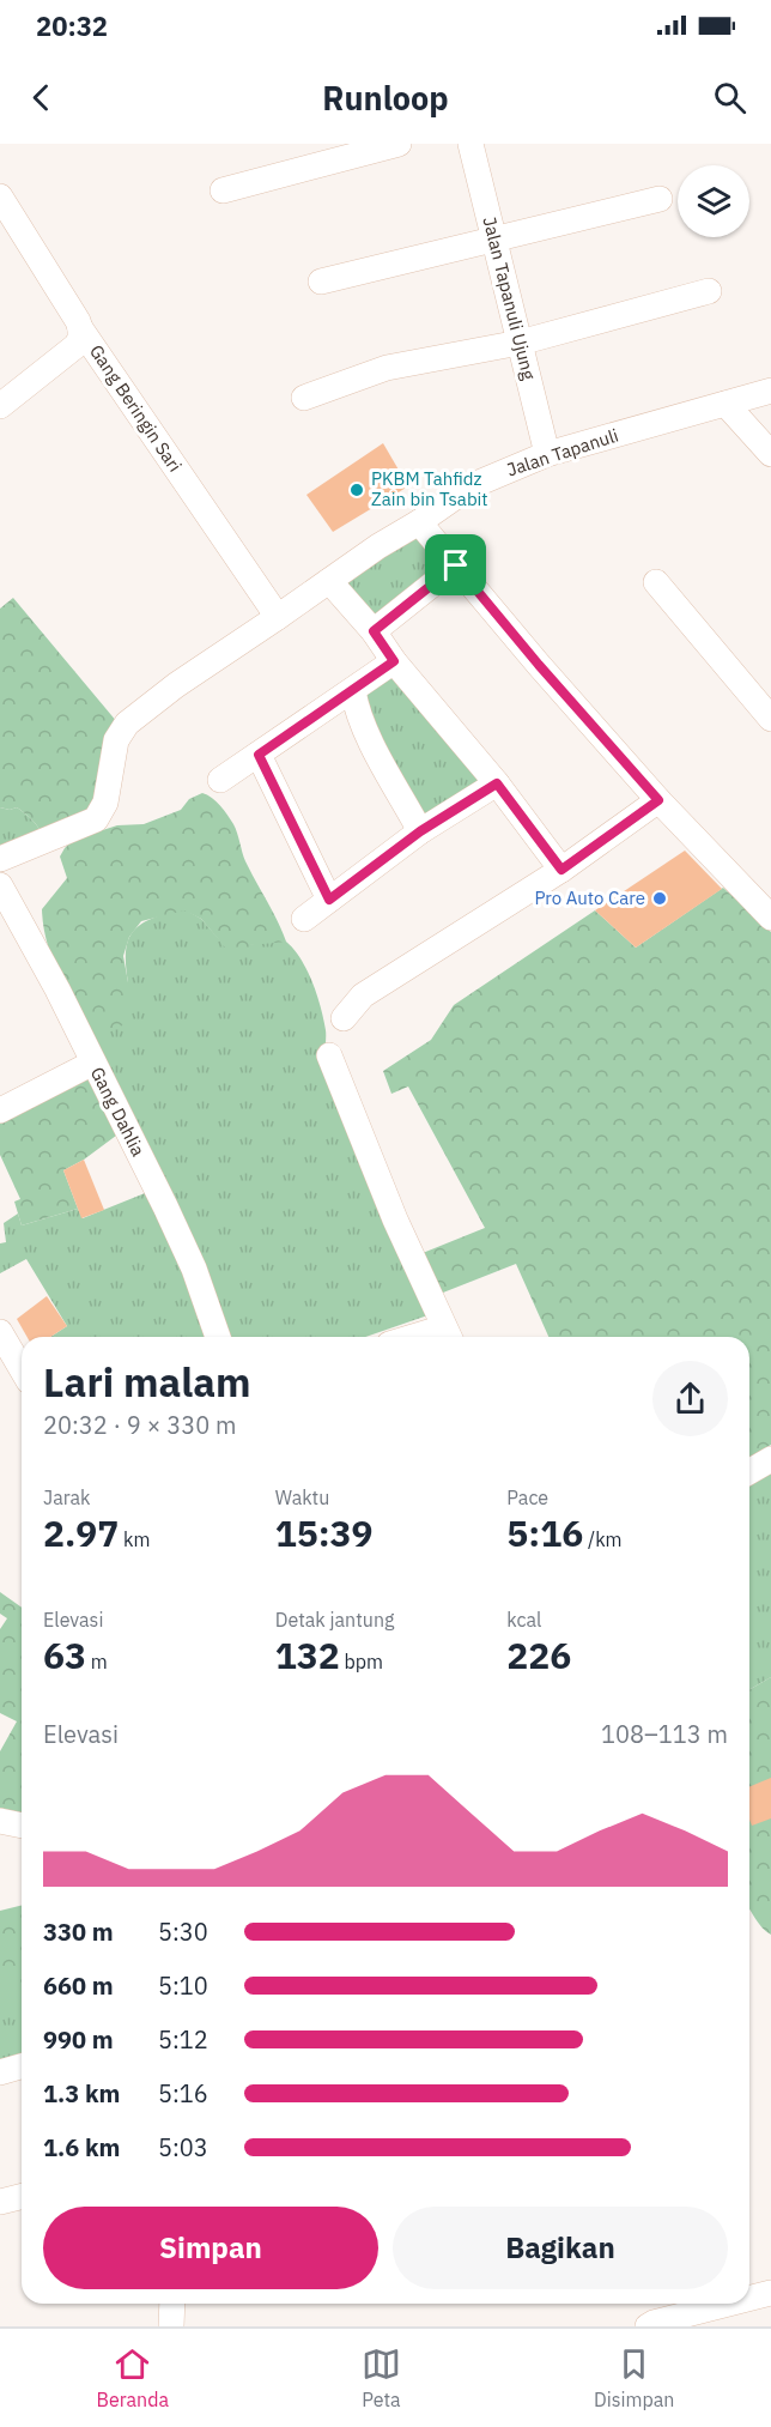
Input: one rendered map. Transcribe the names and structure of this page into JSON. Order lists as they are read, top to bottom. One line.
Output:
{"streets":{"street":["Jalan Tapanuli Ujung","Gang Beringin Sari","Jalan Tapanuli","Gang Dahlia"]},"crossings":[["Jalan Tapanuli Ujung","Jalan Tapanuli"],["Gang Beringin Sari","Jalan Tapanuli"]],"places":["PKBM Tahfidz Zain bin Tsabit","Pro Auto Care"],"page":{"status":"20:32","header":"Runloop","heading":["Lari malam","20:32 · 9 × 330 m"],"stats":[["Jarak","2.97 km"],["Waktu","15:39"],["Pace","5:16 /km"],["Elevasi","63 m"],["Detak jantung","132 bpm"],["kcal","226"]],"chart":["Elevasi","108–113 m"],"list":[{"name":"330 m","note":"5:30"},{"name":"660 m","note":"5:10"},{"name":"990 m","note":"5:12"},{"name":"1.3 km","note":"5:16"},{"name":"1.6 km","note":"5:03"}],"buttons":["Simpan","Bagikan"],"tabs":["Beranda","Peta","Disimpan"]}}
